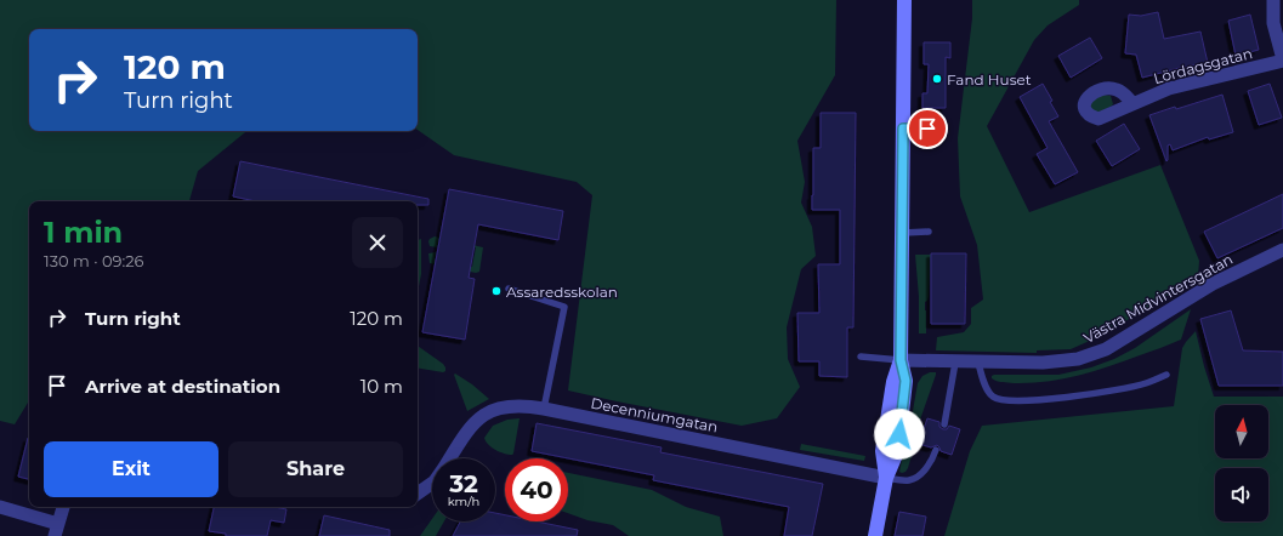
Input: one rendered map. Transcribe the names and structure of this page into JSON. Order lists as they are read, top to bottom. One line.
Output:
{"streets":{"street":["Lördagsgatan","Västra Midvintersgatan","Decenniumgatan"]},"places":["Fand Huset","Assaredsskolan"],"north":"top","page":{"turn":["120 m","Turn right"],"heading":["1 min","130 m · 09:26"],"list":[{"name":"Turn right","value":"120 m"},{"name":"Arrive at destination","value":"10 m"}],"buttons":["Exit","Share"],"speed":"32 km/h","limit":"40"}}
